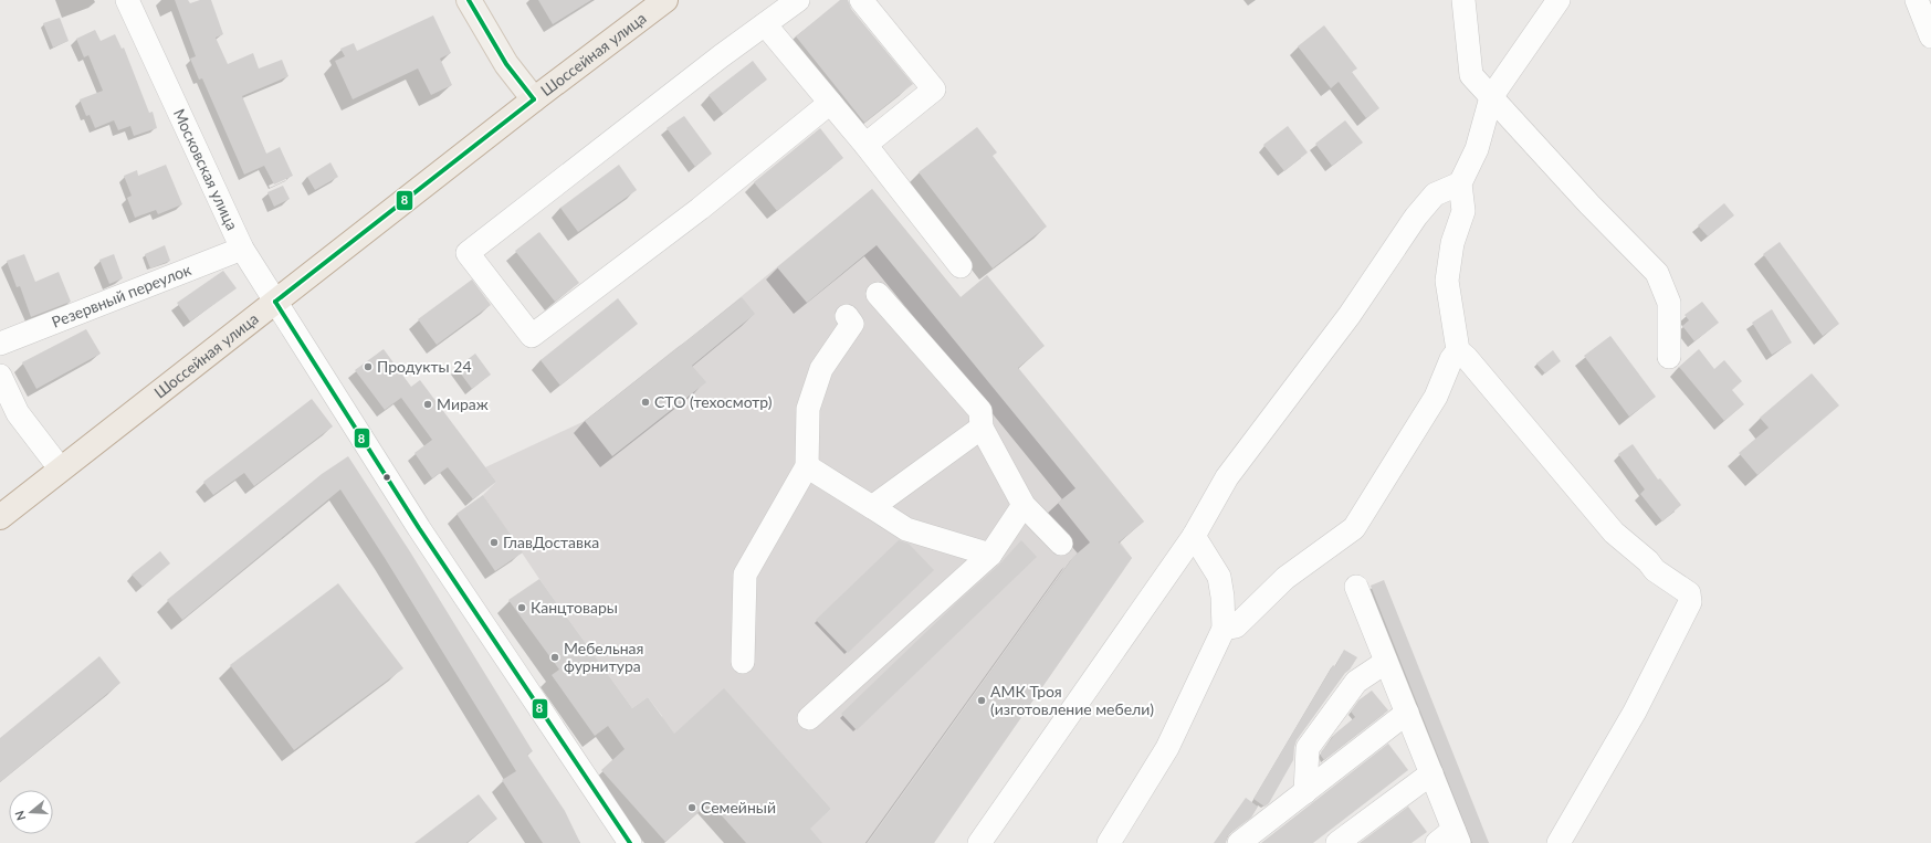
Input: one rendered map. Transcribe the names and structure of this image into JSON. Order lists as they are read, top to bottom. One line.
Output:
{"streets":{"highway":["Шоссейная улица"],"street":["Московская улица","Резервный переулок"]},"crossings":[["Шоссейная улица","Московская улица"],["Московская улица","Резервный переулок"]],"places":["Продукты 24","СТО (техосмотр)","Мираж","ГлавДоставка","Канцтовары","Мебельная фурнитура","АМК Троя (изготовление мебели)","Семейный"],"lines":["transit line 8"],"north":"left"}
